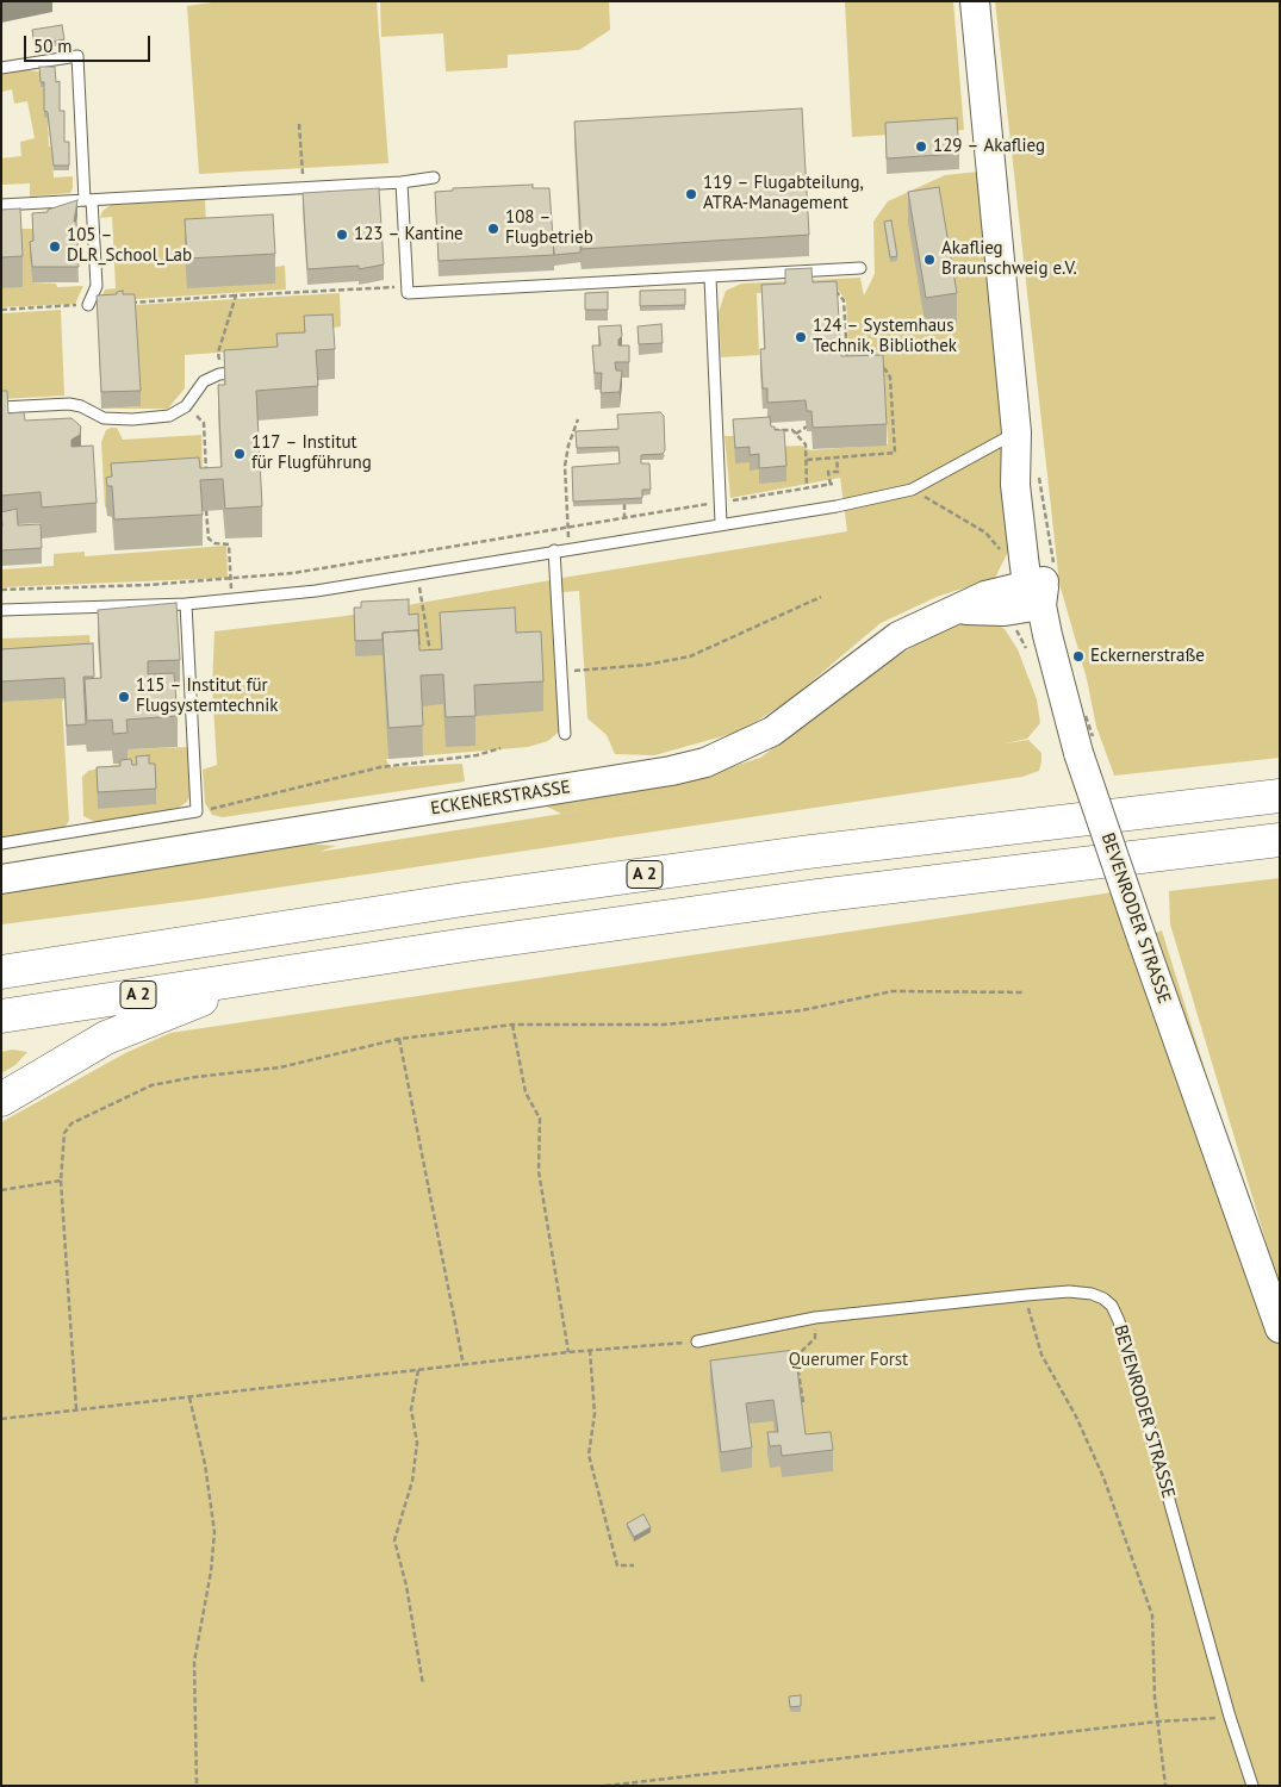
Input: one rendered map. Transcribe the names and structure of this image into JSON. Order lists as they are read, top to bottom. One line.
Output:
{"streets":{"highway":["A 2"],"main road":["ECKENERSTRASSE","BEVENRODER STRASSE"]},"crossings":[["ECKENERSTRASSE","BEVENRODER STRASSE"]],"parks":["Querumer Forst"],"places":["129 – Akaflieg","119 – Flugabteilung, ATRA-Management","108 – Flugbetrieb","123 – Kantine","105 – DLR_School_Lab","Akaflieg Braunschweig e.V.","124 – Systemhaus Technik, Bibliothek","117 – Institut für Flugführung","Eckernerstraße","115 – Institut für Flugsystemtechnik"],"scale_bar":"50 m"}
